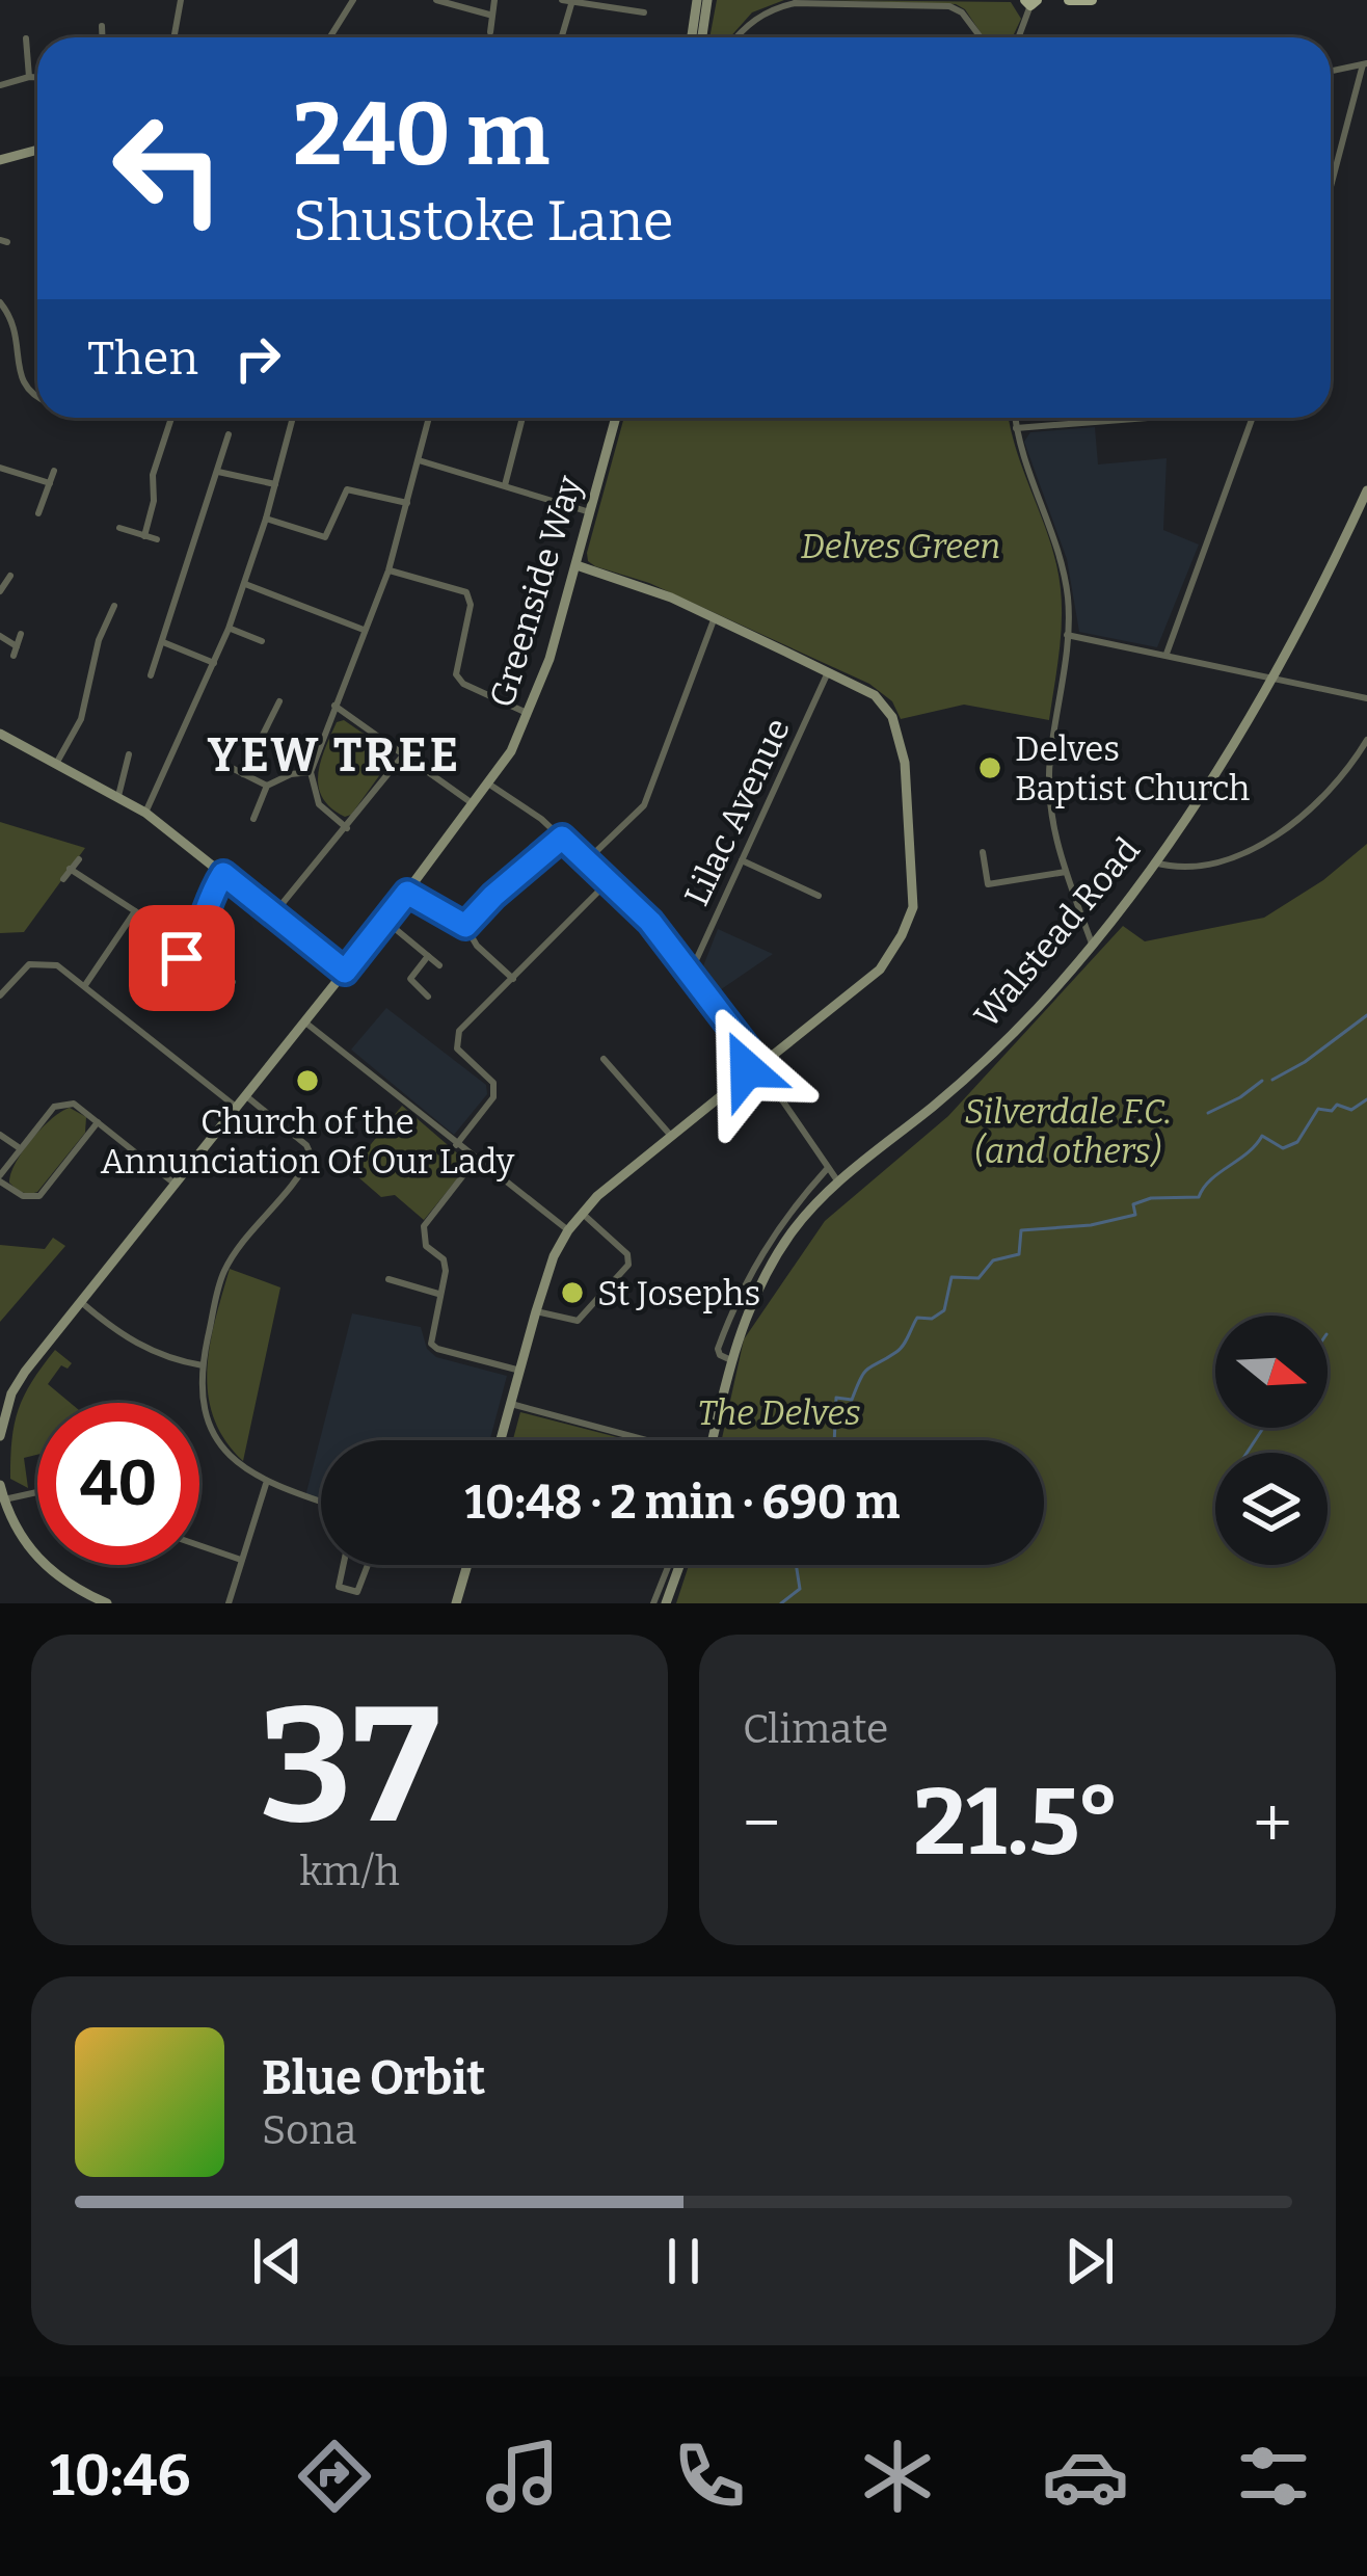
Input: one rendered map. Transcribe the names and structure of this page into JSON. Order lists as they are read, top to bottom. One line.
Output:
{"streets":{"street":["Greenside Way","Lilac Avenue","Walstead Road"]},"districts":["YEW TREE"],"parks":["Delves Green","Silverdale F.C. (and others)","The Delves"],"places":["Delves Baptist Church","Church of the Annunciation Of Our Lady","St Josephs"],"north":"right","page":{"turn":["240 m","Shustoke Lane"],"then":"Then","limit":"40","trip":"10:48 · 2 min · 690 m","tile":[["37","km/h"],"Climate"],"heat":["−","21.5°","+"],"song":["Blue Orbit","Sona"],"tabs":"10:46"}}
